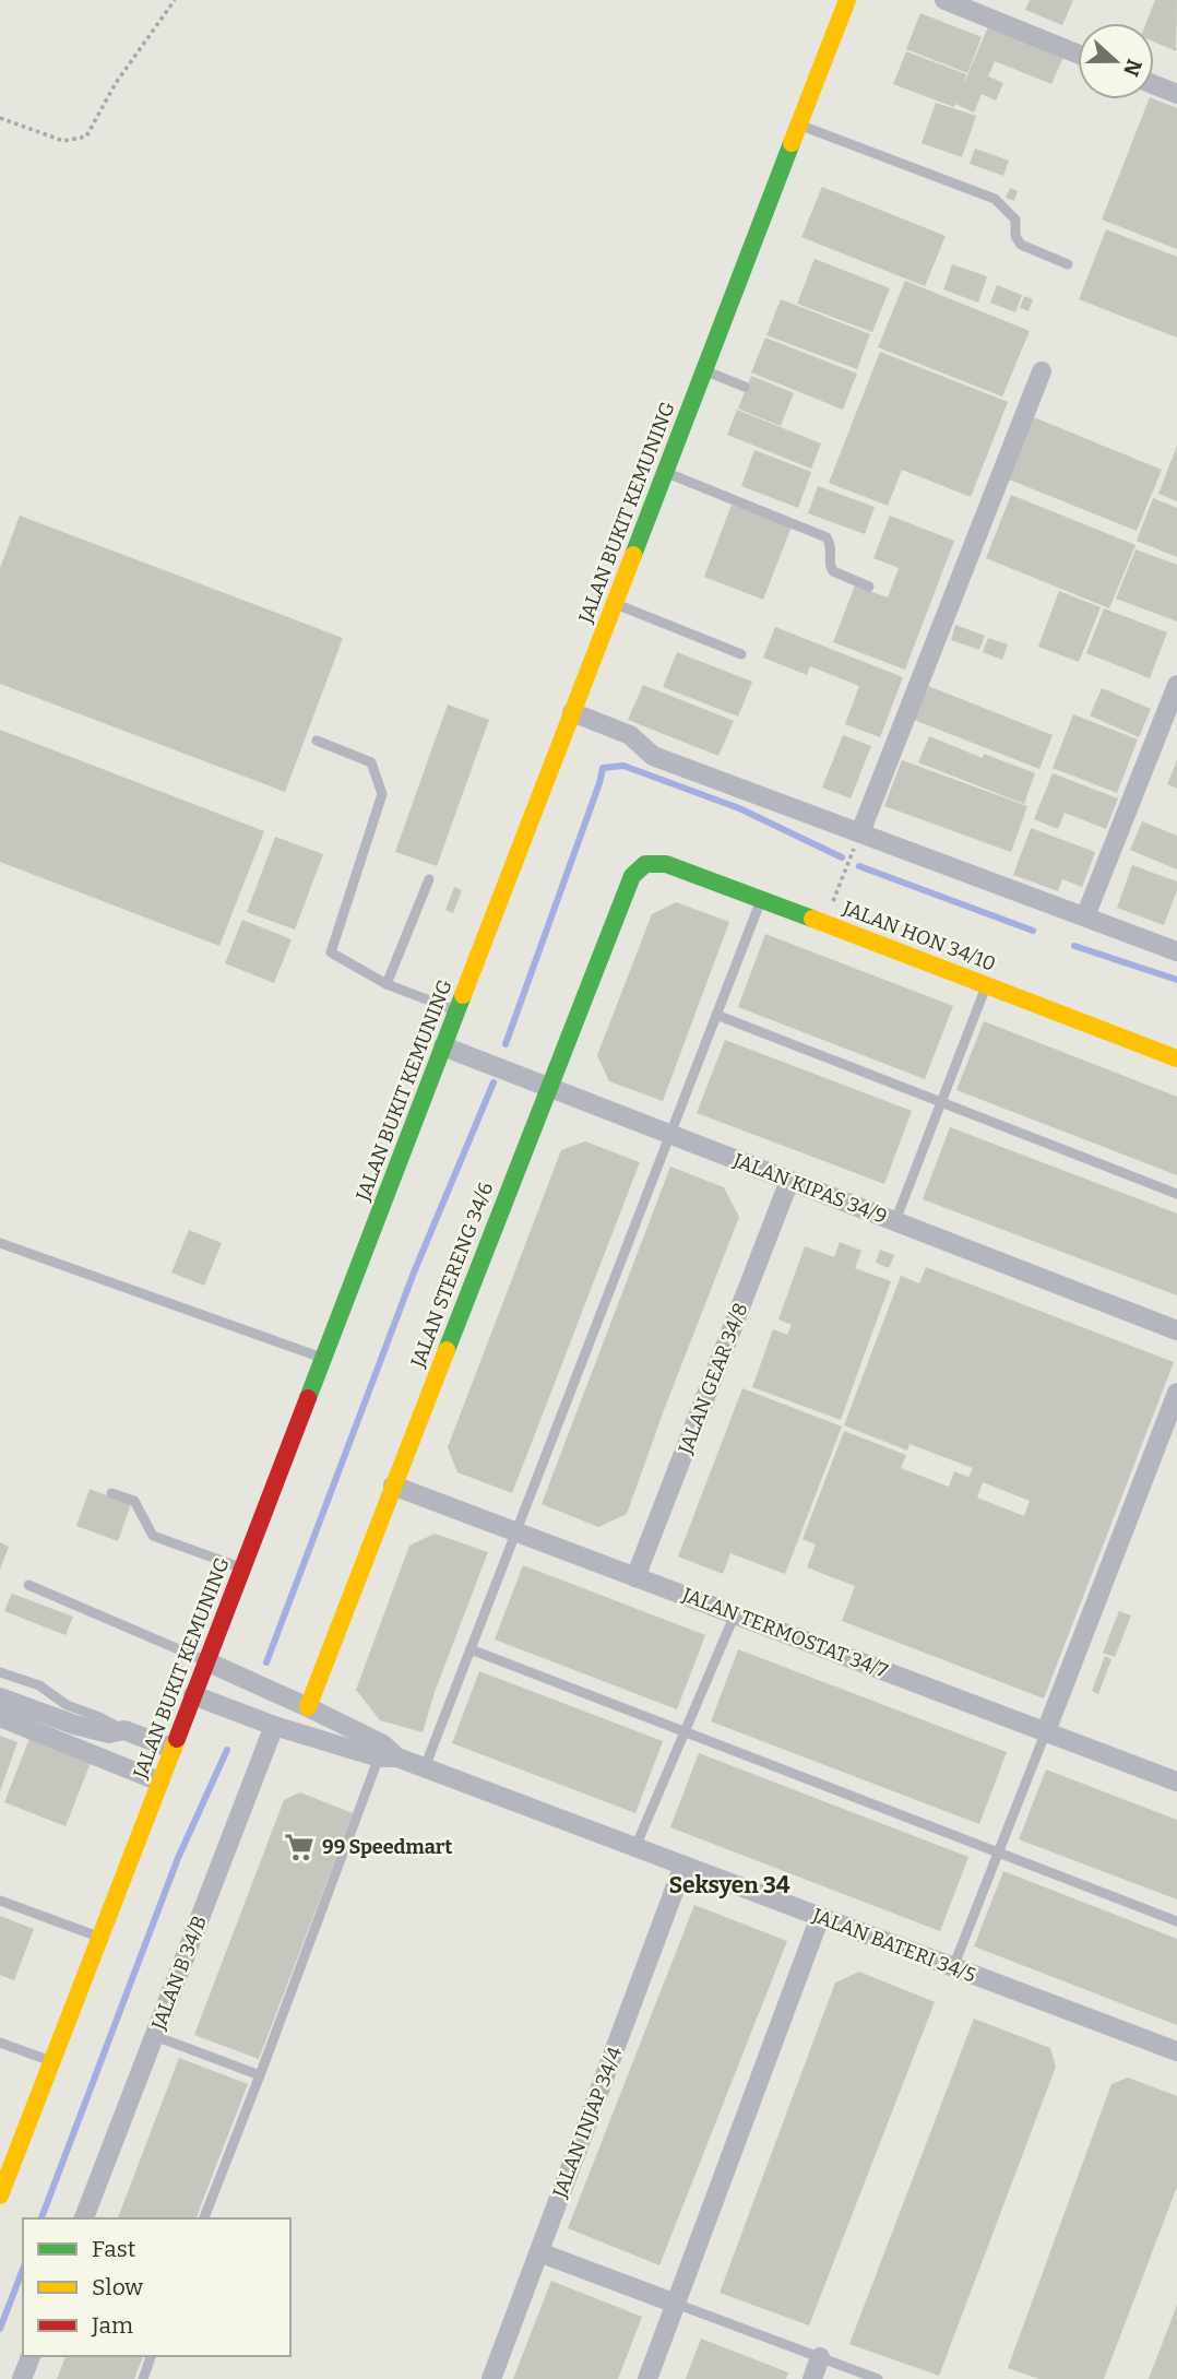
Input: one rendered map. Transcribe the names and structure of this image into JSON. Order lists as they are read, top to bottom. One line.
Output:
{"streets":{"main road":["JALAN BUKIT KEMUNING","JALAN HON 34/10","JALAN STERENG 34/6"],"street":["JALAN KIPAS 34/9","JALAN GEAR 34/8","JALAN TERMOSTAT 34/7","JALAN BATERI 34/5","JALAN B 34/B","JALAN INJAP 34/4"]},"crossings":[["JALAN BUKIT KEMUNING","JALAN KIPAS 34/9"],["JALAN HON 34/10","JALAN STERENG 34/6"],["JALAN KIPAS 34/9","JALAN STERENG 34/6"],["JALAN KIPAS 34/9","JALAN GEAR 34/8"],["JALAN STERENG 34/6","JALAN TERMOSTAT 34/7"],["JALAN GEAR 34/8","JALAN TERMOSTAT 34/7"],["JALAN BATERI 34/5","JALAN INJAP 34/4"]],"districts":["Seksyen 34"],"places":{"supermarket":["99 Speedmart"]},"legend":["Fast","Slow","Jam"],"north":"right"}
